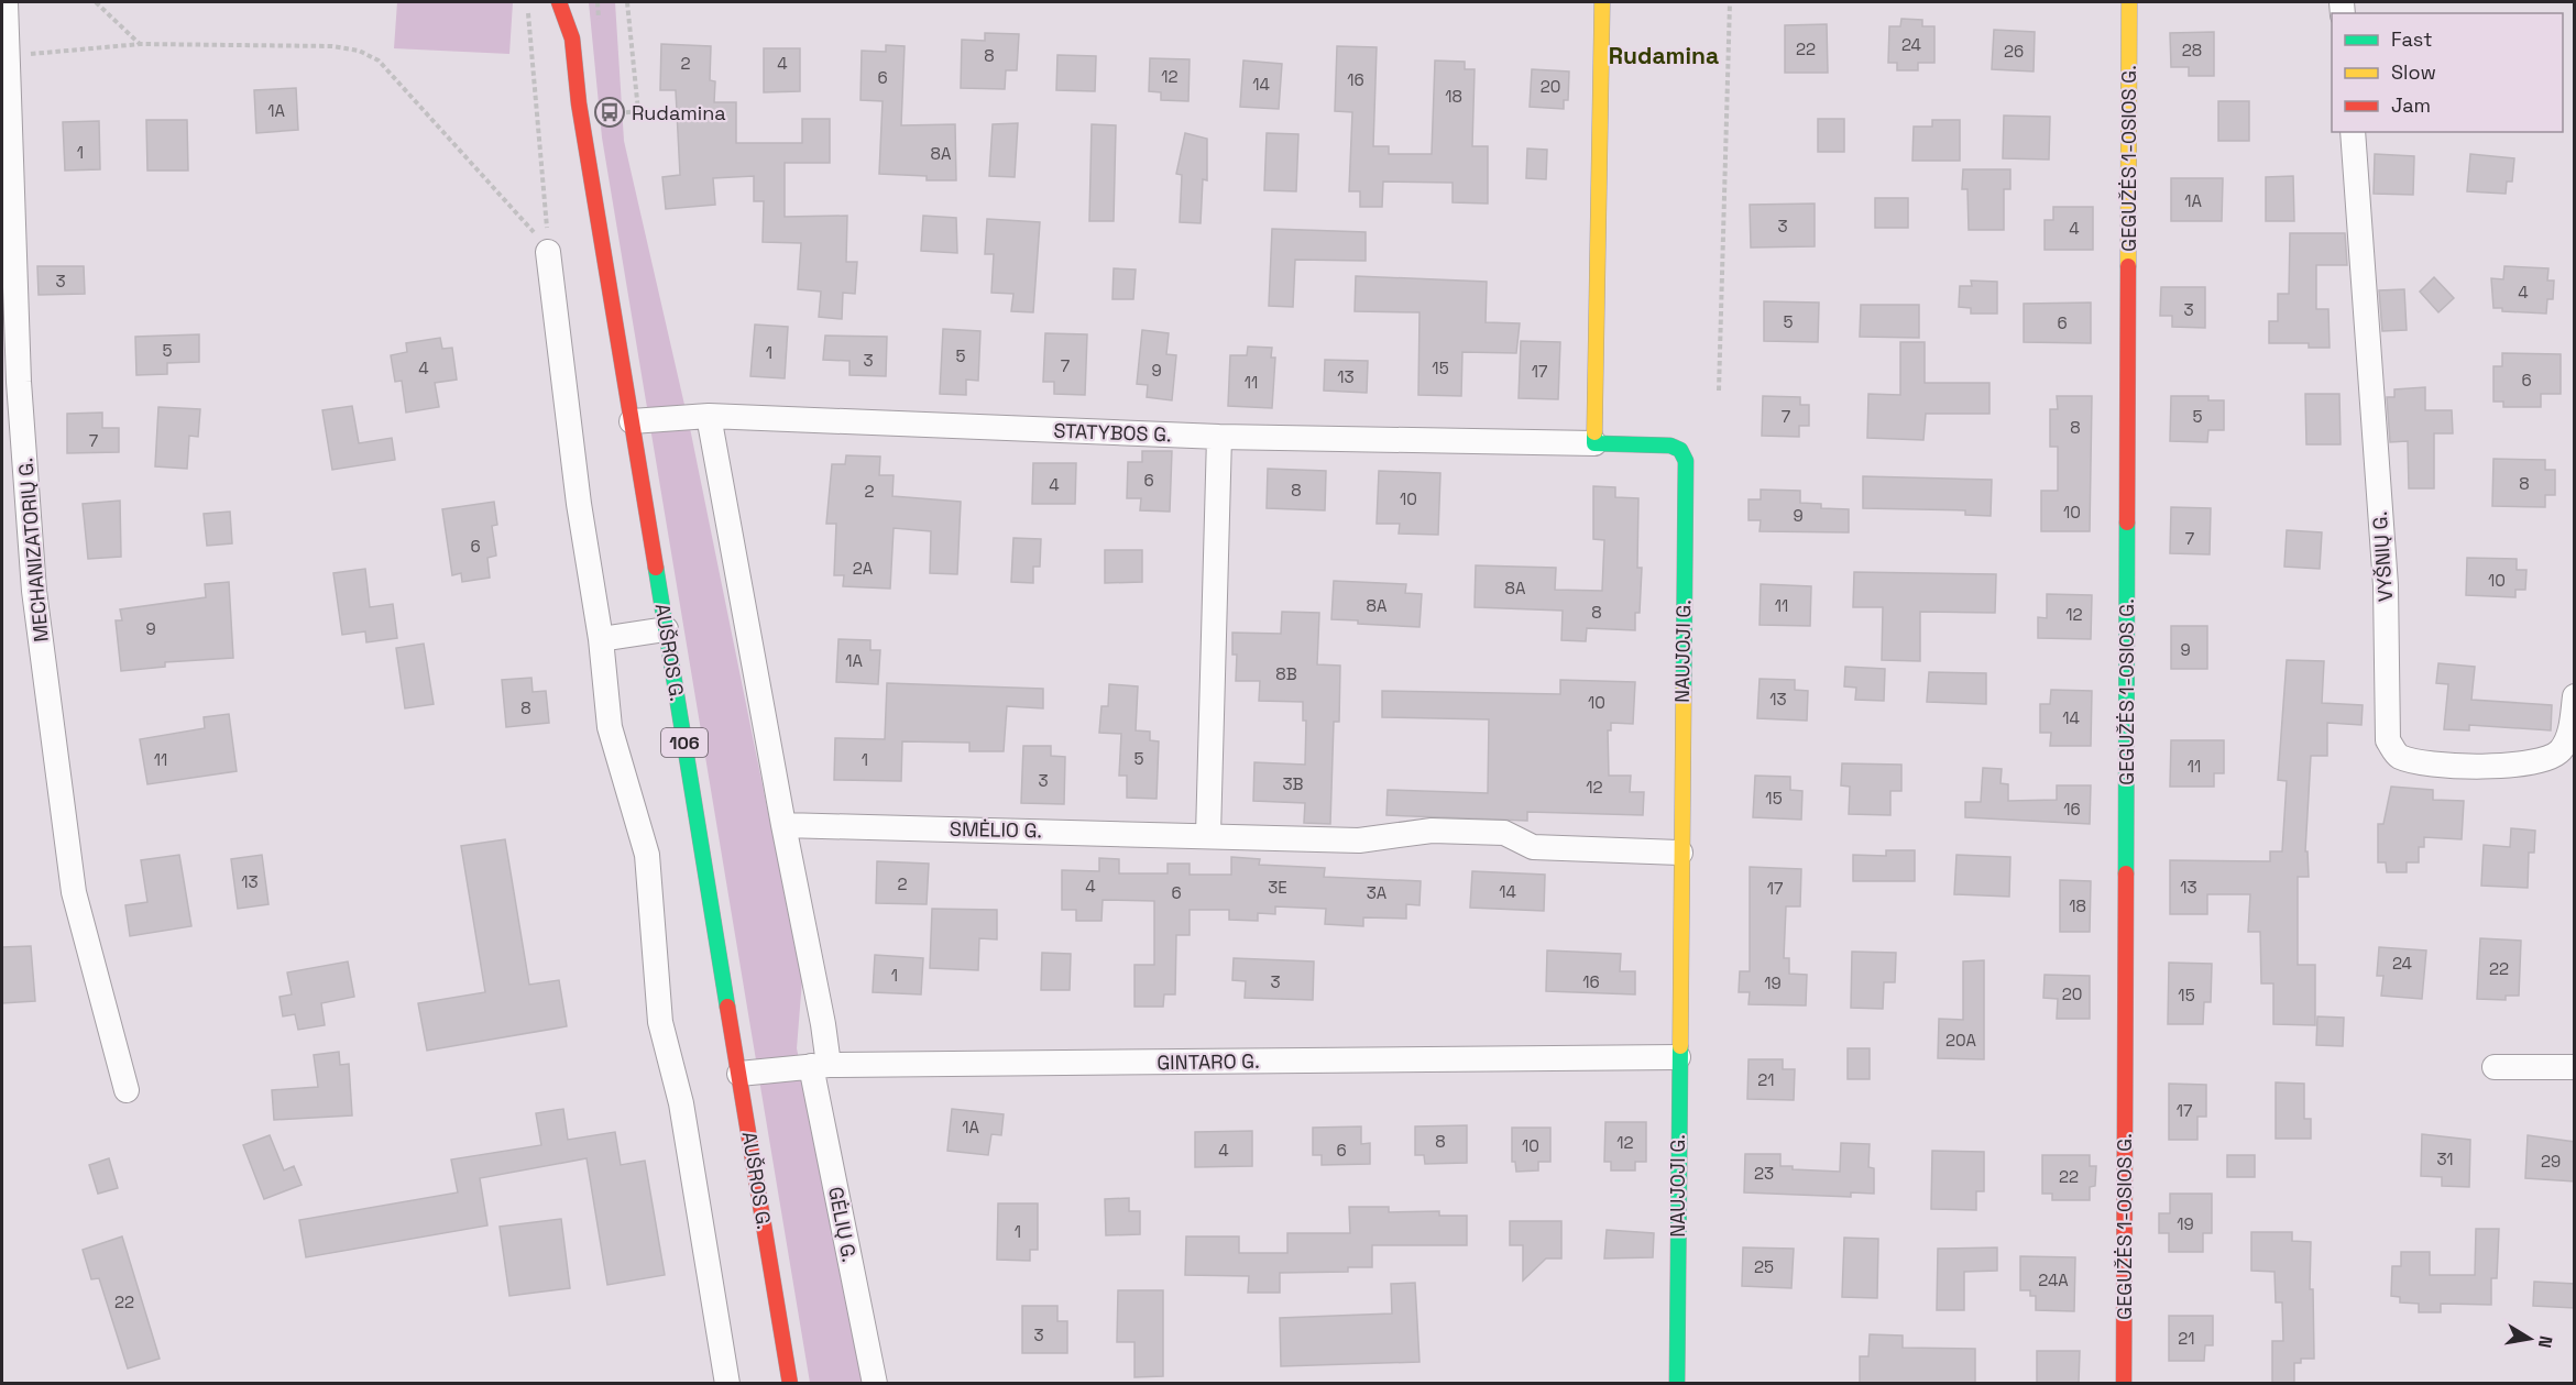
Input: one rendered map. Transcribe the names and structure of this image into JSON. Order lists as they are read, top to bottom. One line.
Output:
{"streets":{"street":["GEGUŽĖS 1-OSIOS G.","STATYBOS G.","MECHANIZATORIŲ G.","VYŠNIŲ G.","NAUJOJI G.","AUŠROS G.","106","SMĖLIO G.","GINTARO G.","GĖLIŲ G."]},"crossings":[["STATYBOS G.","NAUJOJI G."],["STATYBOS G.","AUŠROS G."],["STATYBOS G.","GĖLIŲ G."],["NAUJOJI G.","SMĖLIO G."],["NAUJOJI G.","GINTARO G."],["AUŠROS G.","GINTARO G."],["SMĖLIO G.","GĖLIŲ G."],["GINTARO G.","GĖLIŲ G."]],"districts":["Rudamina"],"places":{"bus stop":["Rudamina"]},"house_numbers":["24","22","28","26","8","2","4","12","6","16","14","20","18","1A","1","8A","1A","3","4","3","4","3","5","6","5","1","5","3","7","4","15","9","17","13","6","11","7","5","8","7","6","8","4","8","2","10","10","9","7","6","2A","10","8A","8A","11","8","12","9","9","1A","8B","13","10","8","14","5","11","1","11","3","3B","12","15","16","13","2","4","3E","13","17","14","6","3A","18","24","22","1","3","16","19","20","15","20A","21","17","1A","8","12","10","4","6","31","29","23","22","19","1","25","24A","22","3","21"],"legend":["Fast","Slow","Jam"],"north":"right"}
